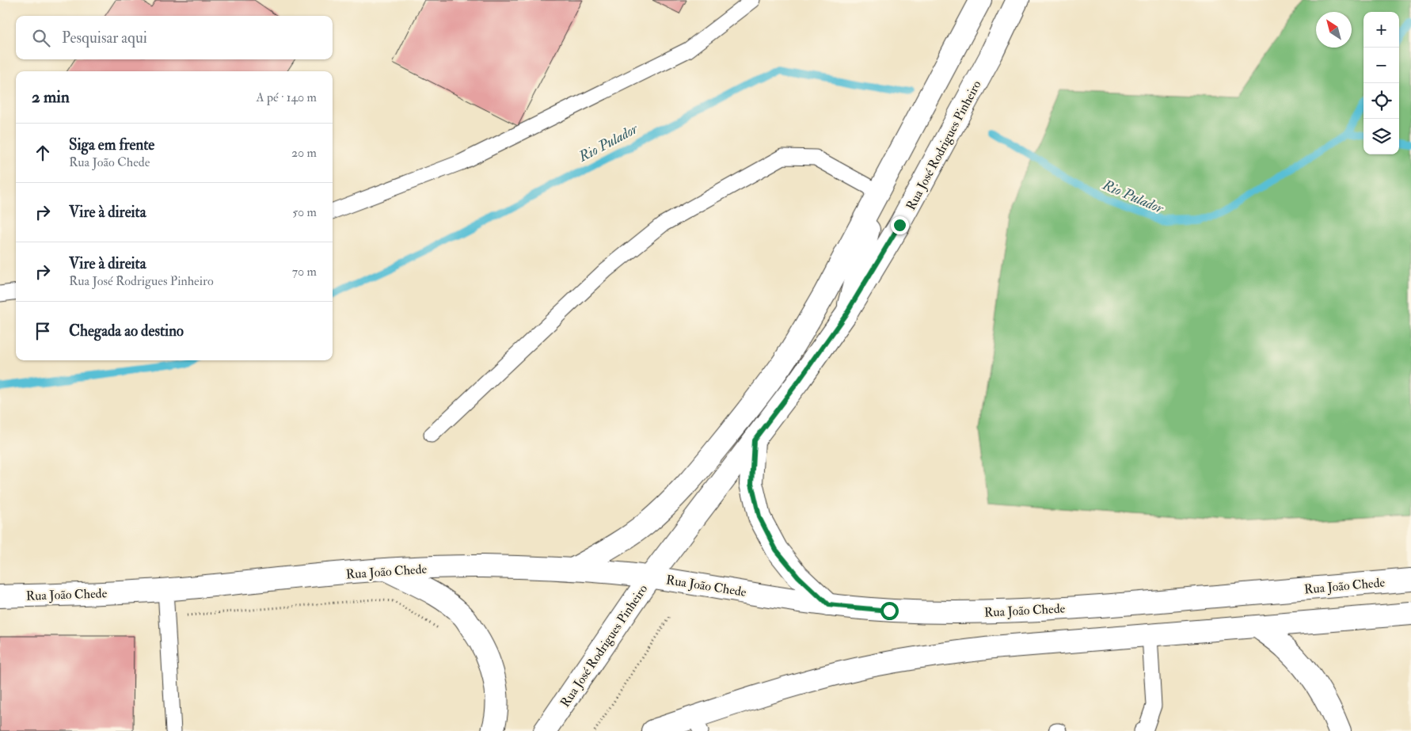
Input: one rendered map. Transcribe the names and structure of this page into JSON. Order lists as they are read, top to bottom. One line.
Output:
{"streets":{"main road":["Rua José Rodrigues Pinheiro","Rua João Chede"]},"crossings":[["Rua José Rodrigues Pinheiro","Rua João Chede"]],"water":["Rio Pulador"],"north":"top left","page":{"map_buttons":["+","−"],"search":"Pesquisar aqui","heading":["2 min","A pé · 140 m"],"list":[["Siga em frente","Rua João Chede","20 m"],["Vire à direita","50 m"],["Vire à direita","Rua José Rodrigues Pinheiro","70 m"],"Chegada ao destino"]}}
